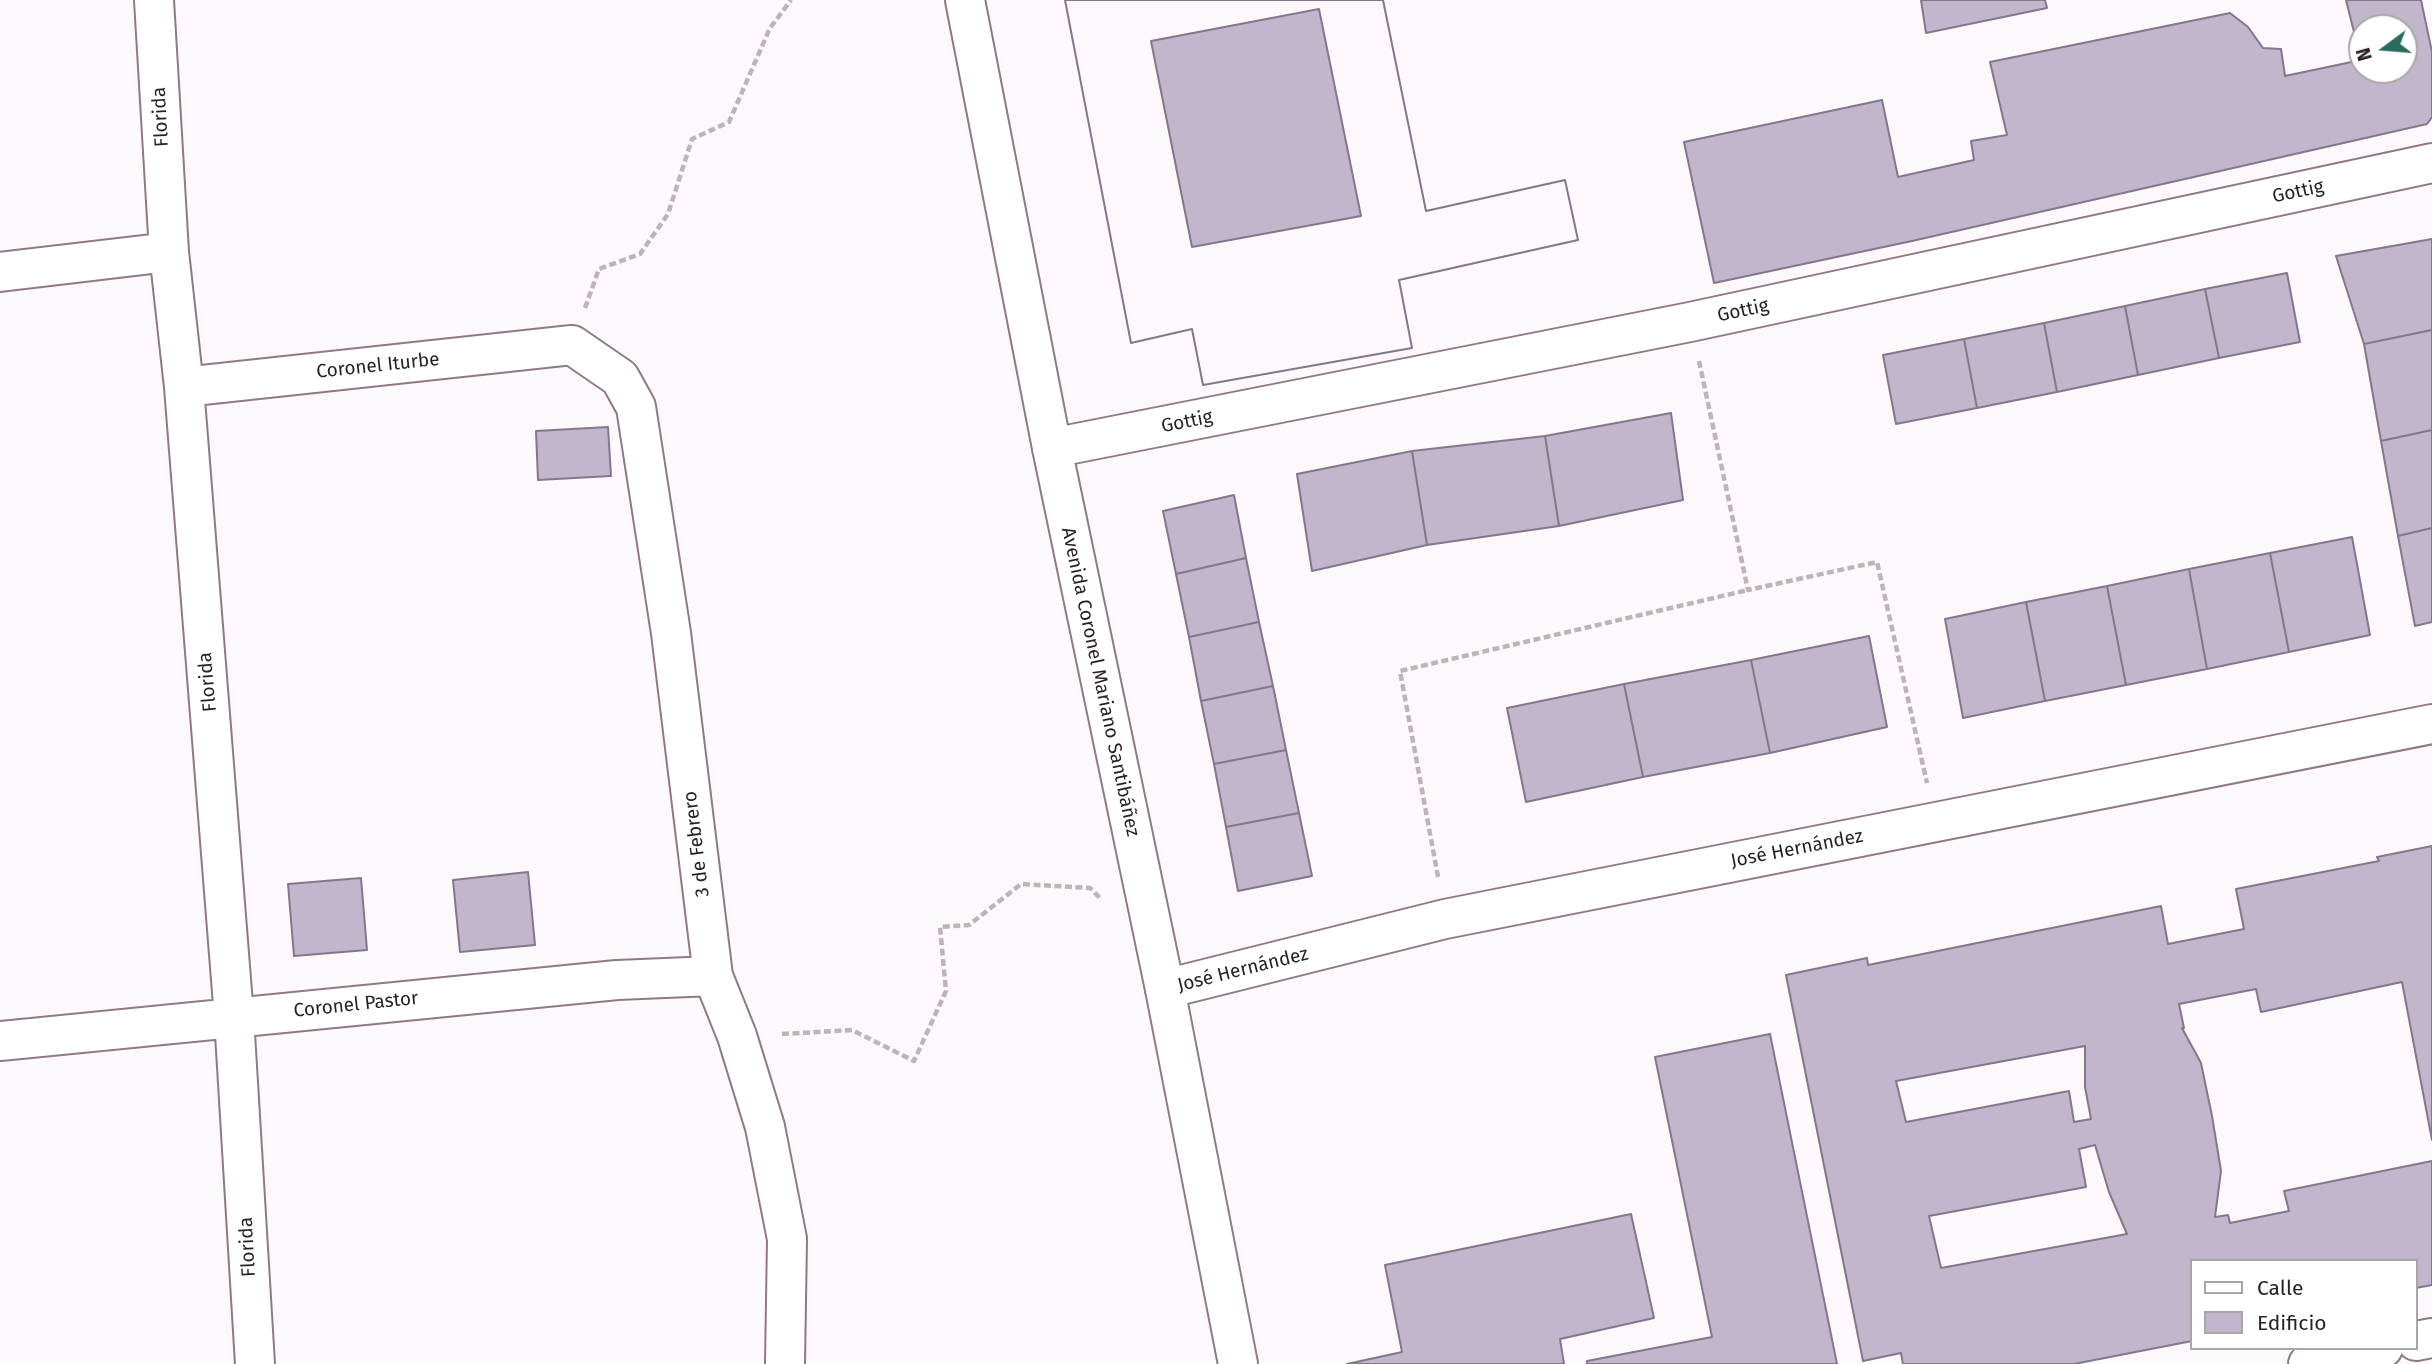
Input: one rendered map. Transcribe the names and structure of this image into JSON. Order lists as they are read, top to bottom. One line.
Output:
{"streets":{"street":["Florida","Gottig","Coronel Iturbe","Avenida Coronel Mariano Santibáñez","3 de Febrero","José Hernández","Coronel Pastor"]},"crossings":[["Florida","Coronel Iturbe"],["Florida","Coronel Pastor"],["Gottig","Avenida Coronel Mariano Santibáñez"],["Coronel Iturbe","3 de Febrero"],["Avenida Coronel Mariano Santibáñez","José Hernández"],["3 de Febrero","Coronel Pastor"]],"legend":["Calle","Edificio"],"north":"left"}
